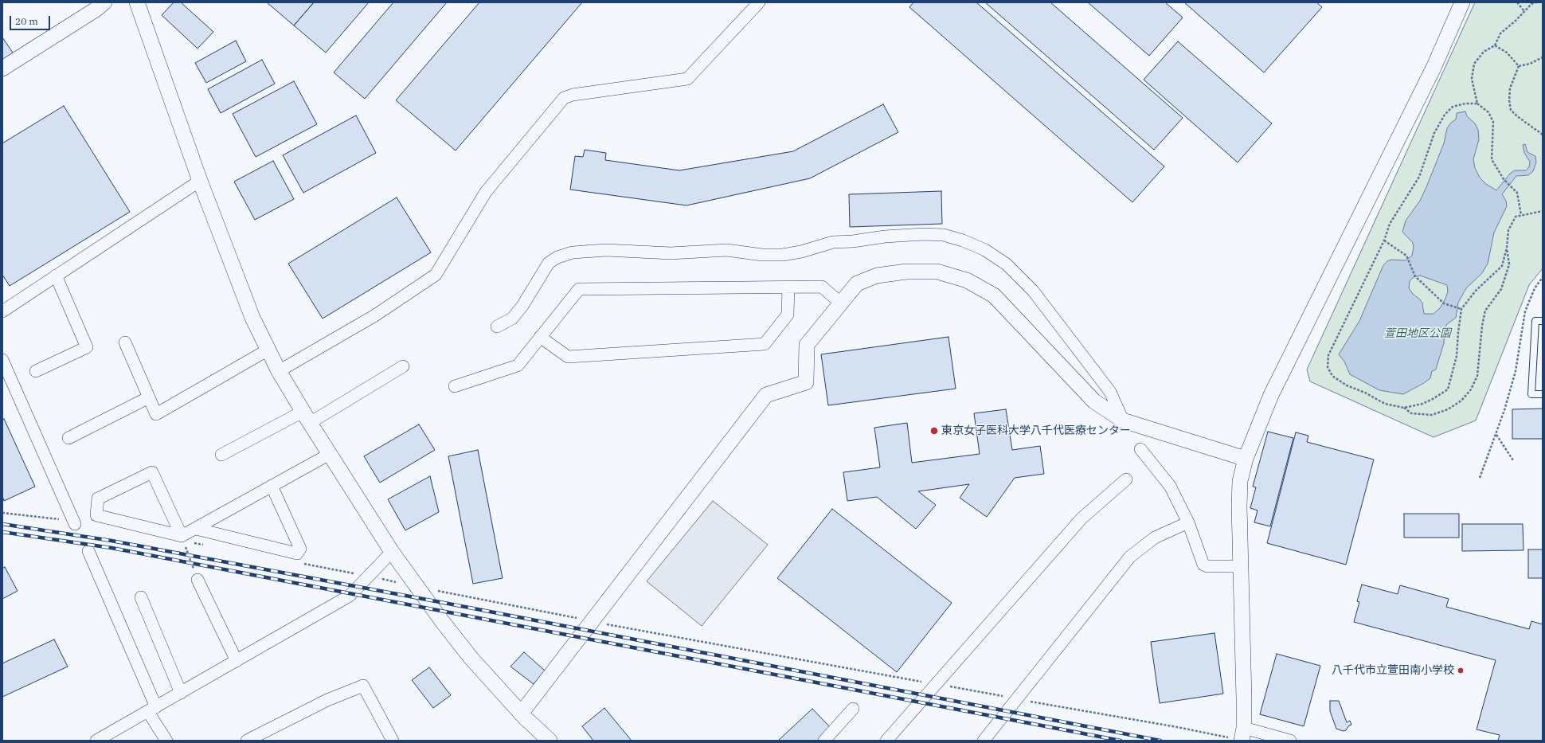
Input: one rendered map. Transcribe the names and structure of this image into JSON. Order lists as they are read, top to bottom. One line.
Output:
{"parks":["萱田地区公園"],"places":["東京女子医科大学八千代医療センター","八千代市立萱田南小学校"],"scale_bar":"20 m"}
